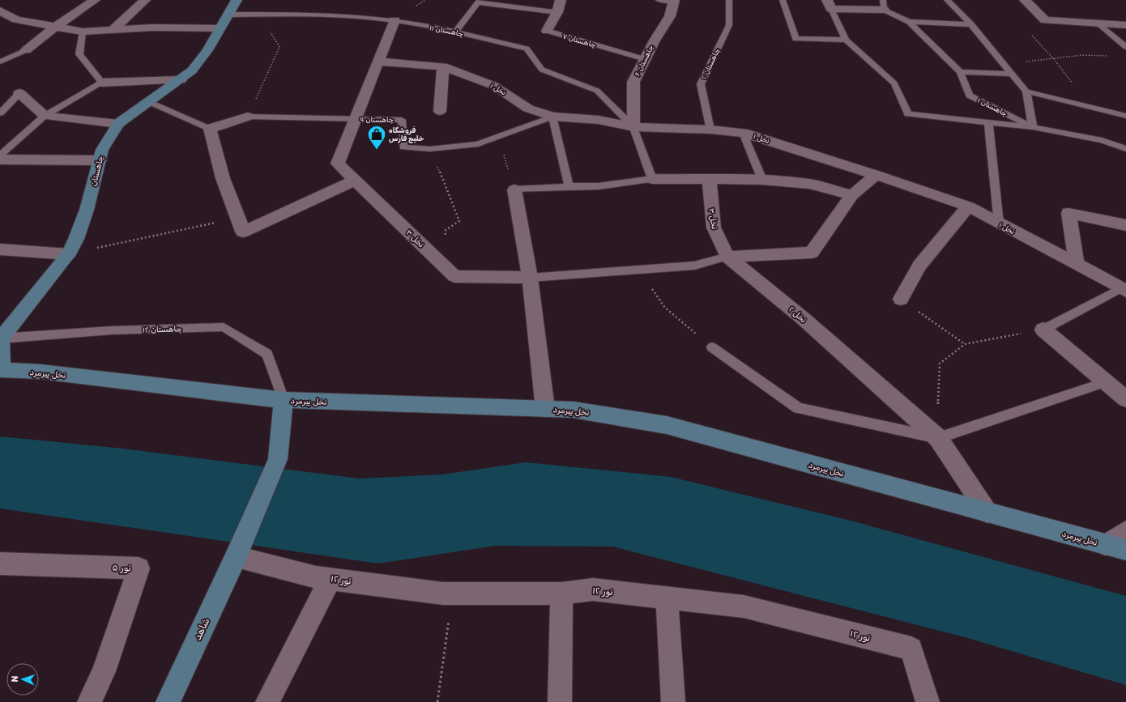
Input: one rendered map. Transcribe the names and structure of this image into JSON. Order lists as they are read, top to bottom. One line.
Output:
{"streets":{"street":["چاهستان ۷","چاهستان ۶","نخل ۱","چاهستان","نخل ۳","نخل ۲","نخل پیرمرد","نور ۵","نور ۱۲","شاهد"],"lane":["چاهستان ۱۱","چاهستان ۲","چاهستان ۱","چاهستان ۹","چاهستان ۱۲"]},"crossings":[["چاهستان ۱۱","چاهستان ۶"],["چاهستان ۱۱","نخل ۱"],["چاهستان ۱۱","چاهستان"],["چاهستان ۱۱","نخل ۳"],["چاهستان ۷","چاهستان ۶"],["چاهستان ۶","نخل ۱"],["چاهستان ۲","نخل ۱"],["نخل ۱","چاهستان ۹"],["نخل ۱","نخل ۳"],["چاهستان ۹","نخل ۳"],["چاهستان","چاهستان ۱۲"],["نخل ۳","نخل ۲"],["نخل ۲","نخل پیرمرد"],["چاهستان ۱۲","نخل پیرمرد"],["چاهستان ۱۲","شاهد"],["نخل پیرمرد","شاهد"],["نور ۱۲","شاهد"]],"places":{"shop":["فروشگاه خلیج فارس"]},"north":"left"}
